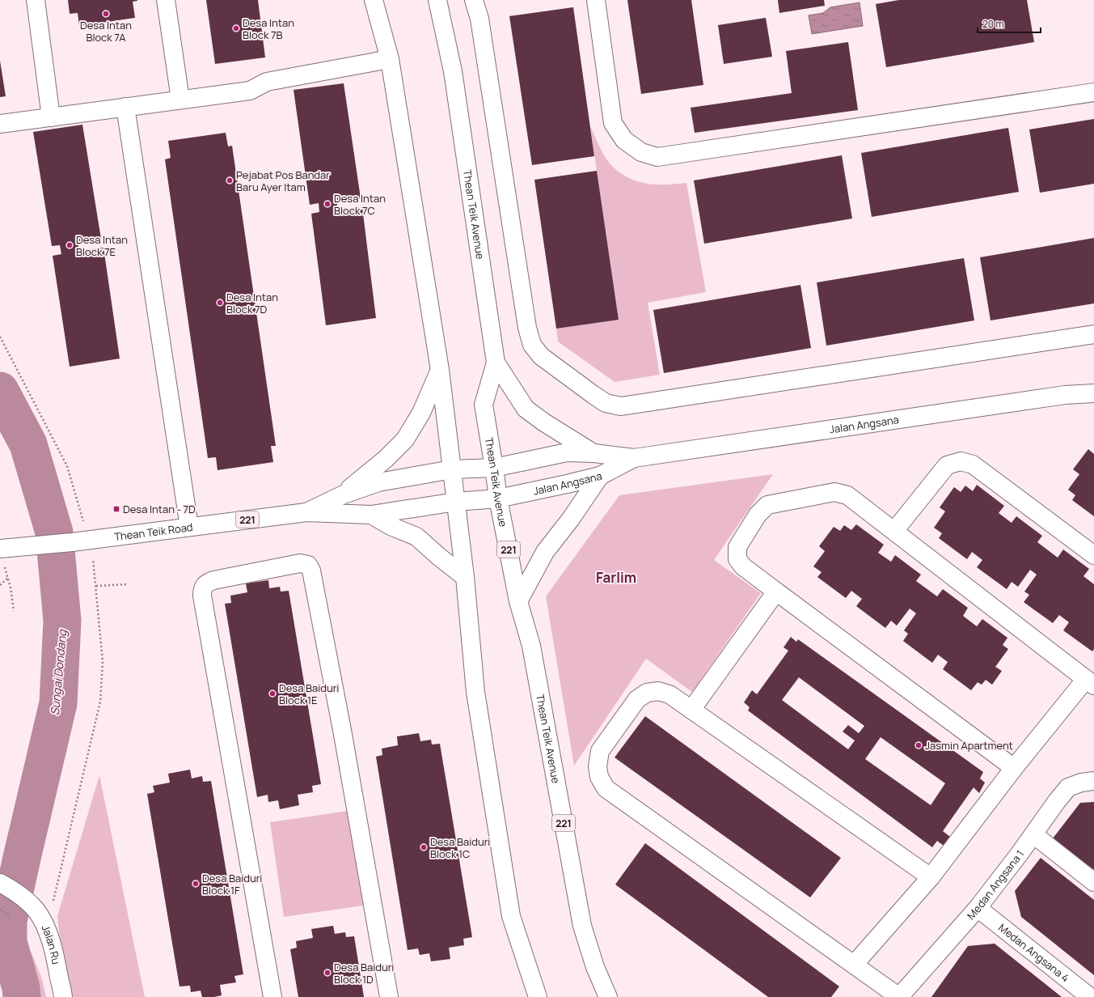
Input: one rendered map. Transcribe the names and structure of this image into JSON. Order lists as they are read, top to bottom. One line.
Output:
{"streets":{"main road":["Thean Teik Avenue","Jalan Angsana","221","Thean Teik Road","Medan Angsana 1","Jalan Ru","Medan Angsana 4"]},"crossings":[["Thean Teik Avenue","Jalan Angsana"],["Jalan Angsana","Thean Teik Road"],["Medan Angsana 1","Medan Angsana 4"]],"districts":["Farlim"],"water":["Sungai Dondang"],"places":{"other":["Desa Intan Block 7A","Desa Intan Block 7B","Pejabat Pos Bandar Baru Ayer Itam","Desa Intan Block 7C","Desa Intan Block 7E","Desa Intan Block 7D","Desa Baiduri Block 1E","Jasmin Apartment","Desa Baiduri Block 1C","Desa Baiduri Block 1F","Desa Baiduri Block 1D"],"transit":["Desa Intan - 7D"]},"scale_bar":"20 m"}
